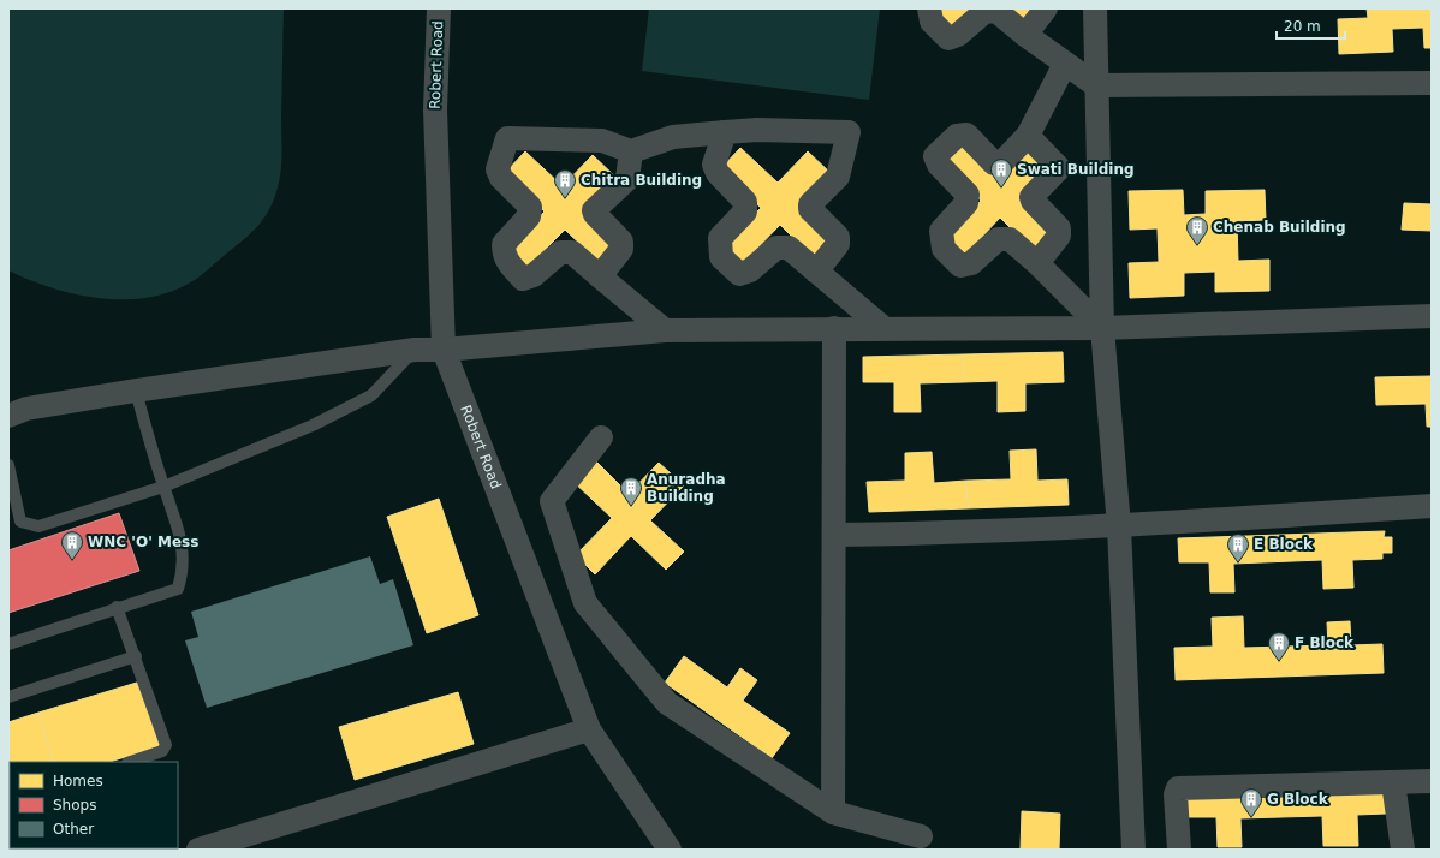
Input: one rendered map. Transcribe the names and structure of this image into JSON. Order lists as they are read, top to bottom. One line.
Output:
{"streets":{"street":["Robert Road"]},"places":{"building":["Swati Building","Chitra Building","Chenab Building","Anuradha Building","WNC 'O' Mess","E Block","F Block","G Block"]},"legend":["Homes","Shops","Other"],"scale_bar":"20 m"}
